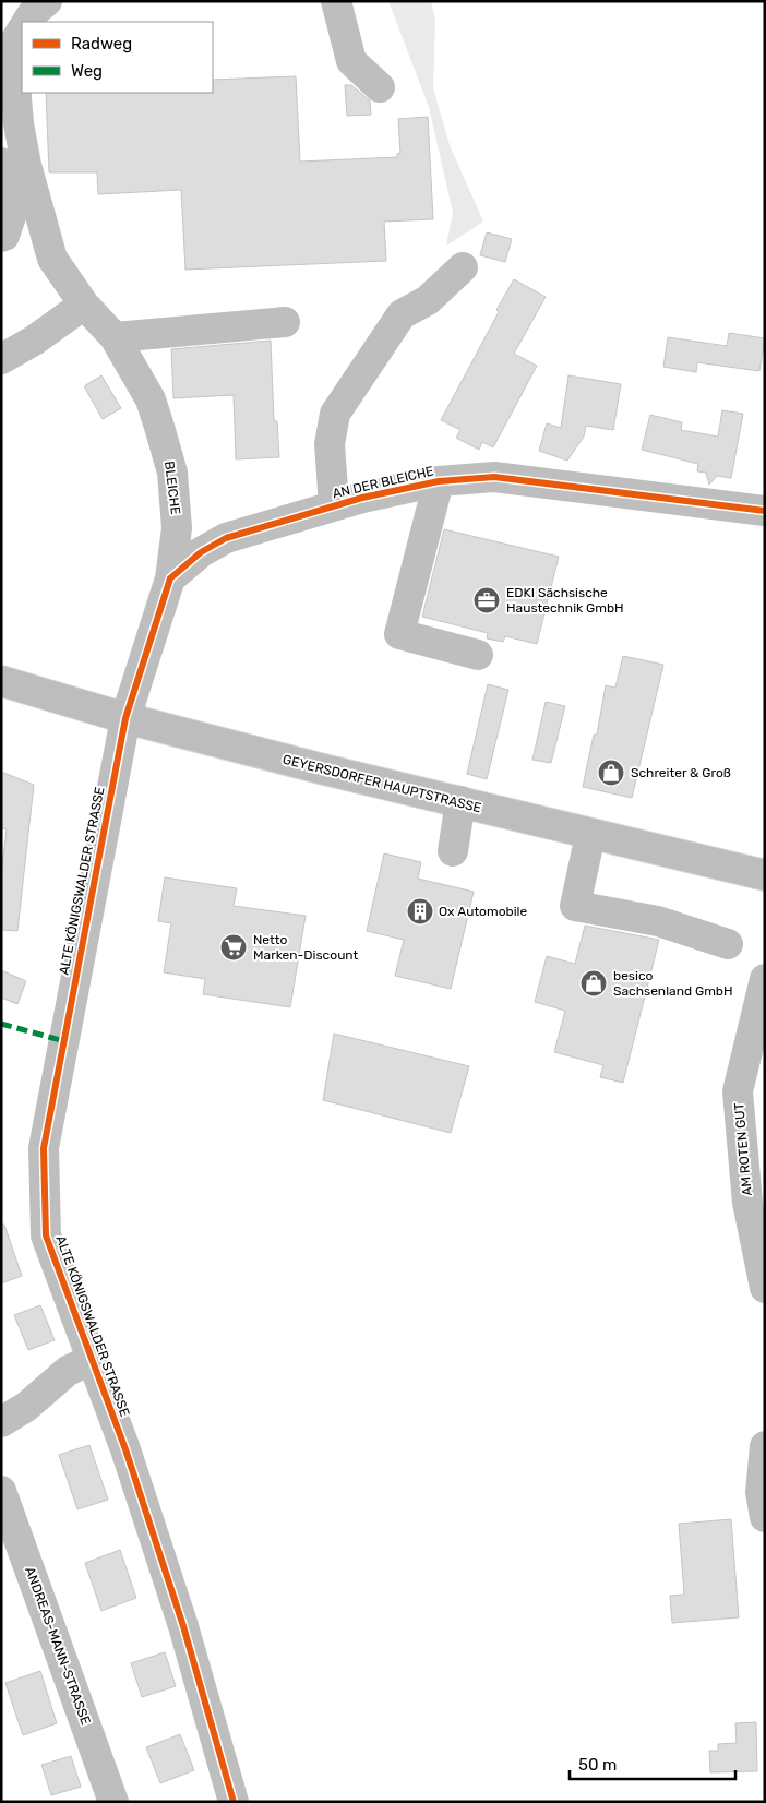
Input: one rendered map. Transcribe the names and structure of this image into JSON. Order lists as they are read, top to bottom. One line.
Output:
{"streets":{"main road":["GEYERSDORFER HAUPTSTRASSE"],"street":["AN DER BLEICHE","BLEICHE","ALTE KÖNIGSWALDER STRASSE","AM ROTEN GUT","ANDREAS-MANN-STRASSE"]},"crossings":[["AN DER BLEICHE","BLEICHE"],["GEYERSDORFER HAUPTSTRASSE","ALTE KÖNIGSWALDER STRASSE"]],"places":{"office":["EDKI Sächsische Haustechnik GmbH"],"shop":["Schreiter & Groß","besico Sachsenland GmbH"],"building":["Ox Automobile"],"supermarket":["Netto Marken-Discount"]},"legend":["Radweg","Weg"],"scale_bar":"50 m"}
